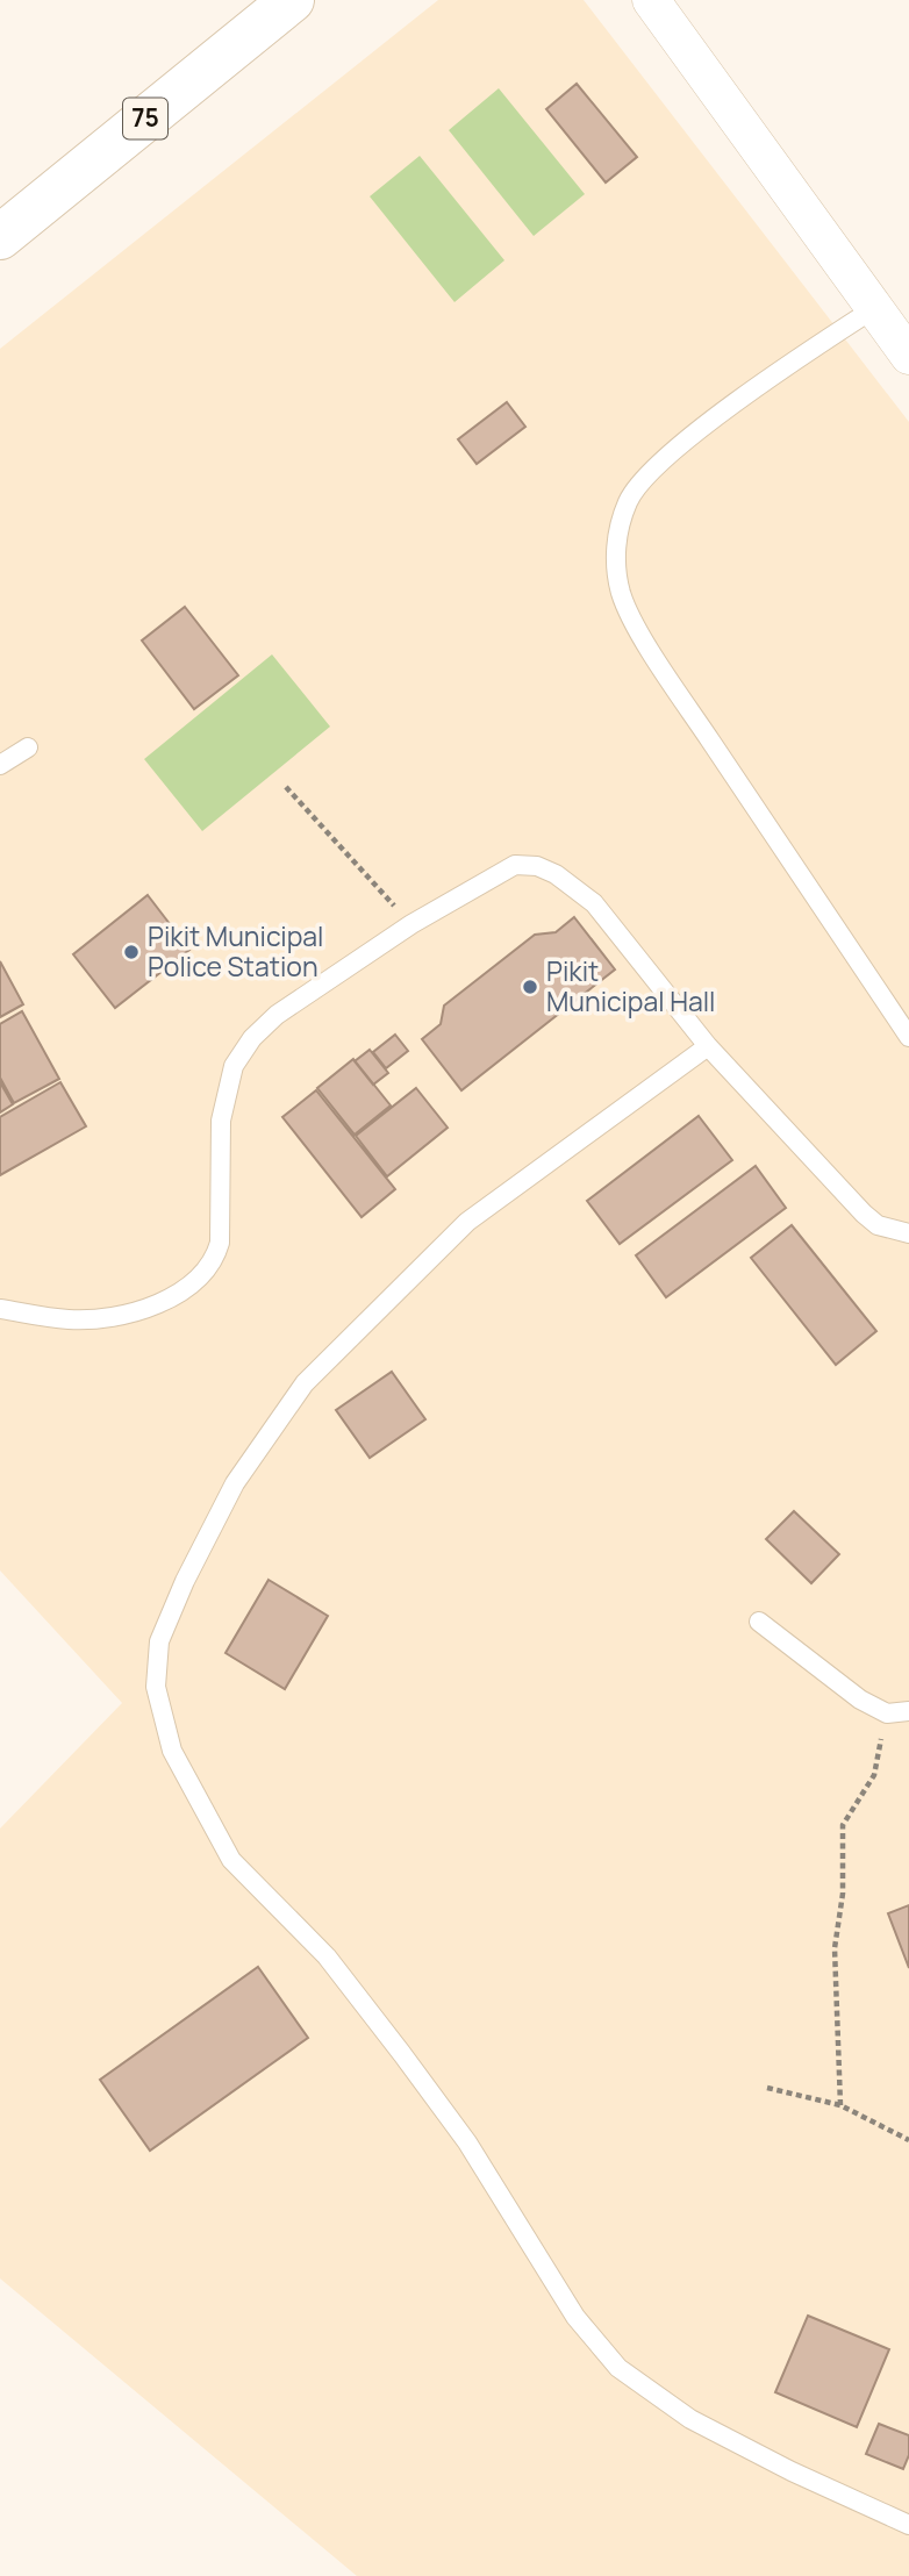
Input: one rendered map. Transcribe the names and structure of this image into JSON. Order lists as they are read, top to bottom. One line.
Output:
{"streets":{"highway":["75"]},"places":["Pikit Municipal Police Station","Pikit Municipal Hall"]}
